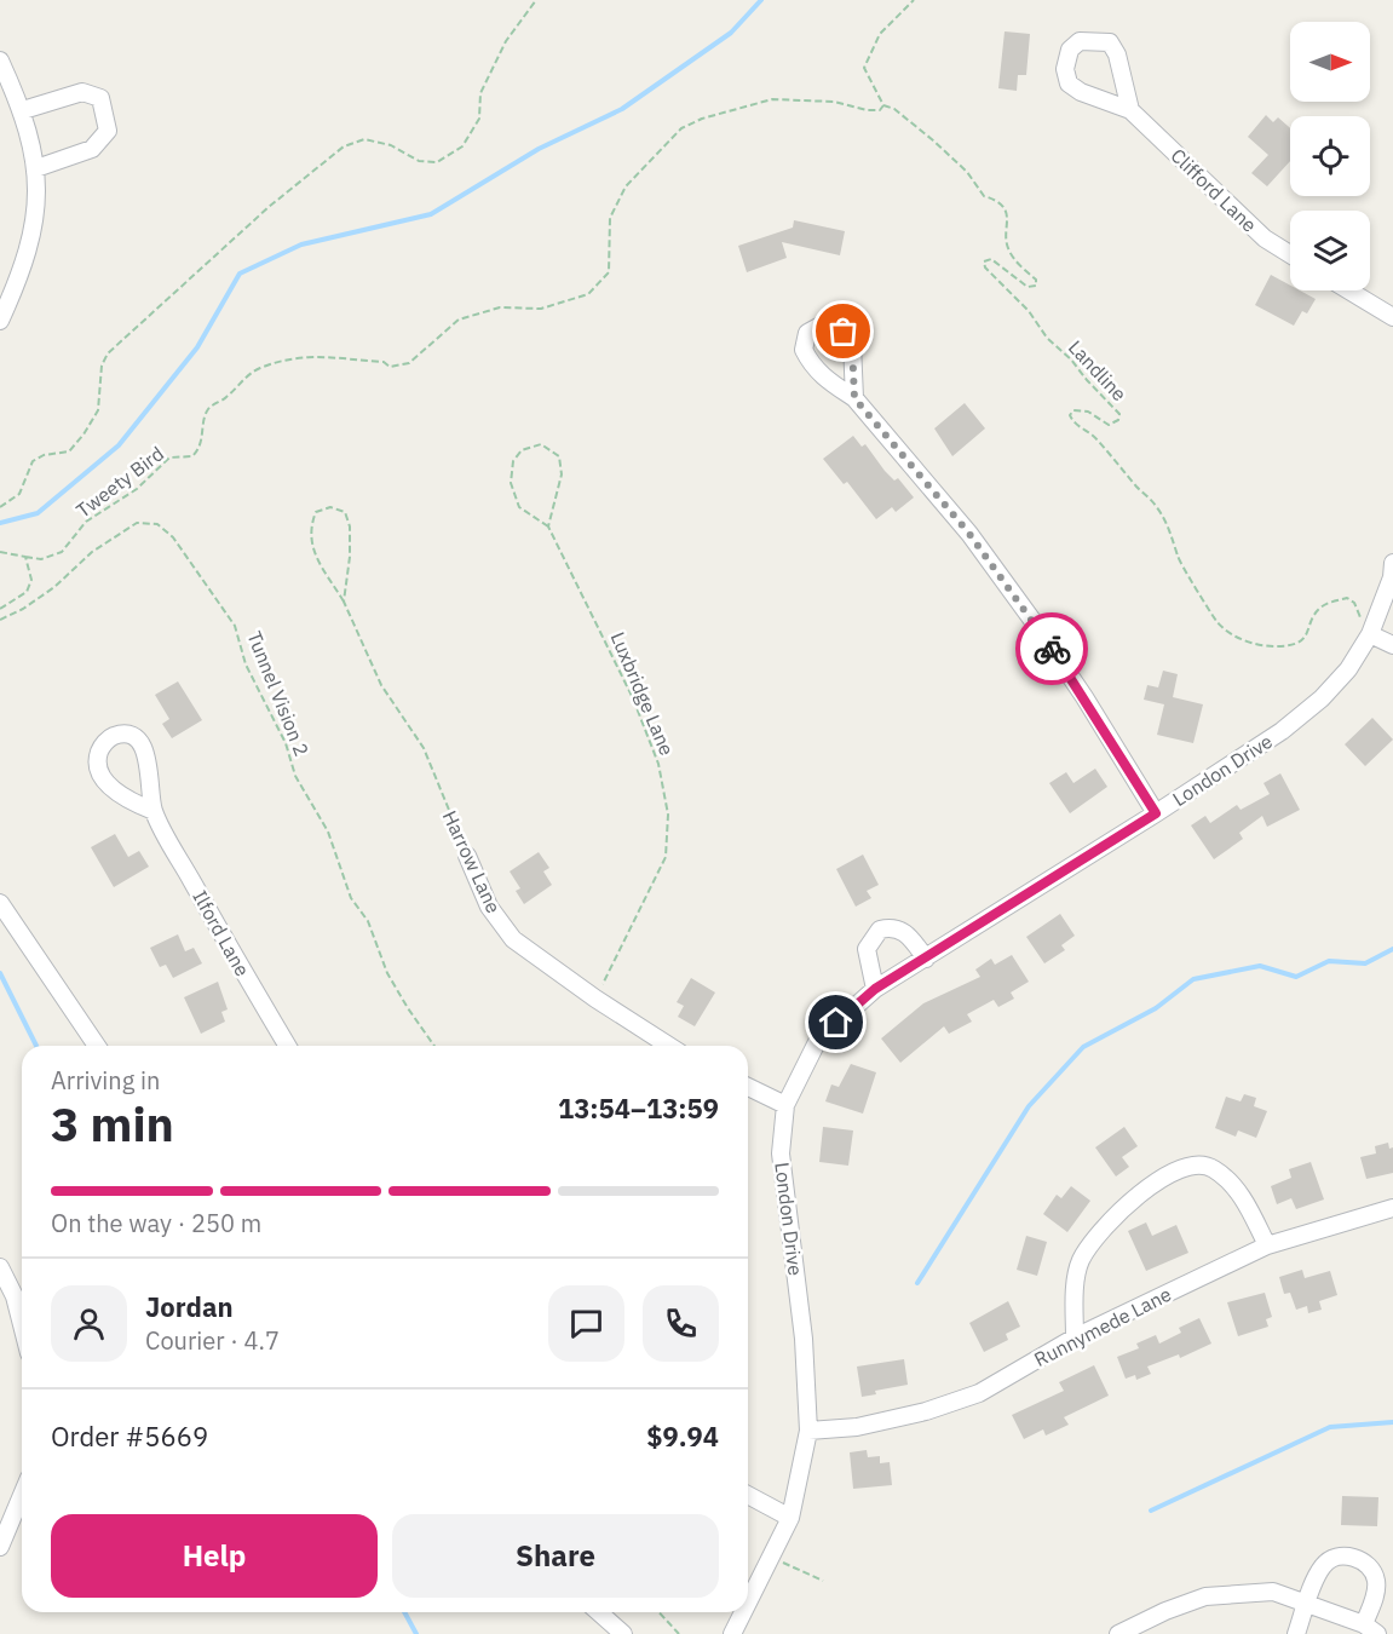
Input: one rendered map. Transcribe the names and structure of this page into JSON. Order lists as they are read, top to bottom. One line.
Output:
{"streets":{"street":["Clifford Lane","London Drive","Harrow Lane","Ilford Lane","Runnymede Lane"],"path":["Landline","Tweety Bird","Tunnel Vision 2","Luxbridge Lane"]},"crossings":[["Landline","Tweety Bird"],["Landline","London Drive"],["Luxbridge Lane","Harrow Lane"],["London Drive","Runnymede Lane"]],"north":"right","page":{"heading":["3 min","Arriving in","13:54–13:59"],"panel":["Jordan","Courier · 4.7","Order #5669","$9.94"],"bar":"On the way · 250 m","buttons":["Help","Share"]}}
